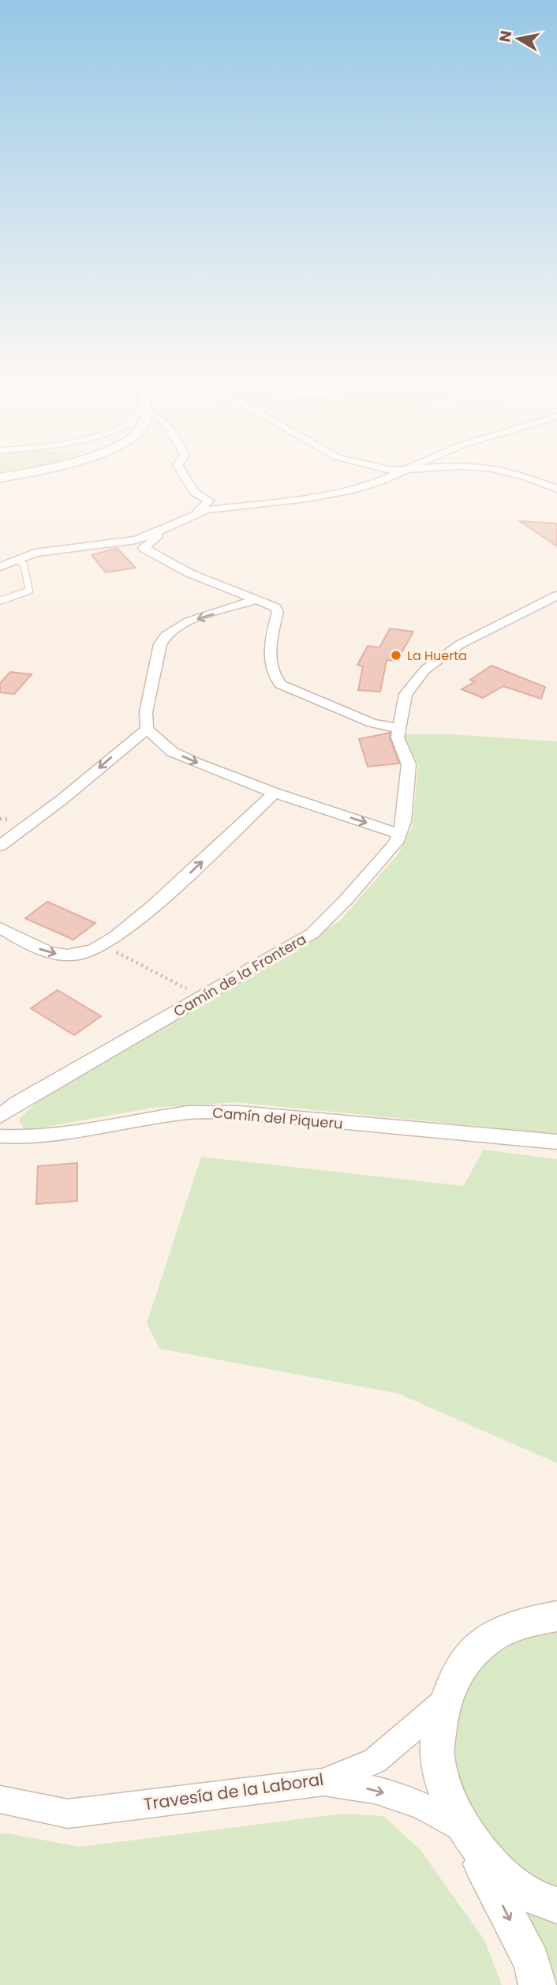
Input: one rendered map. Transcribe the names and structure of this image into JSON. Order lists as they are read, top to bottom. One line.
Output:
{"streets":{"street":["Camín de la Frontera","Camín del Piqueru","Travesía de la Laboral"]},"places":["La Huerta"],"north":"left"}
